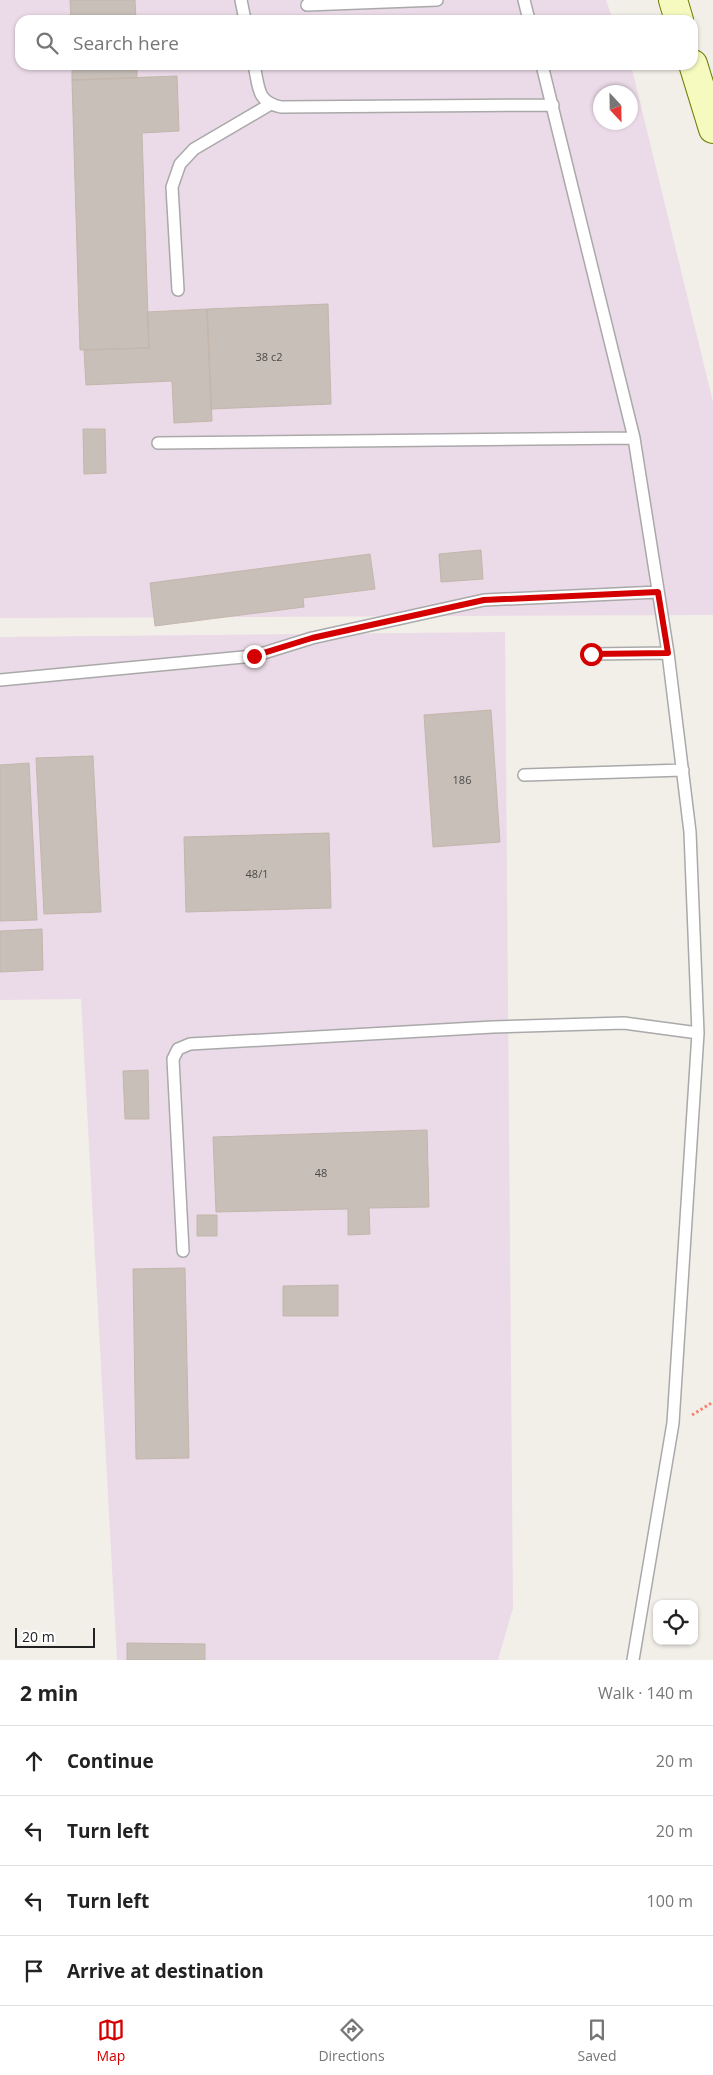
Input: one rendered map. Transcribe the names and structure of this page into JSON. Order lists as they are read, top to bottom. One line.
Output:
{"house_numbers":["38 с2","186","48/1","48"],"scale_bar":"20 m","north":"bottom","page":{"search":"Search here","scale":"20 m","heading":["2 min","Walk · 140 m"],"list":[["Continue","20 m"],["Turn left","20 m"],["Turn left","100 m"],"Arrive at destination"],"nav":["Map","Directions","Saved"]}}
